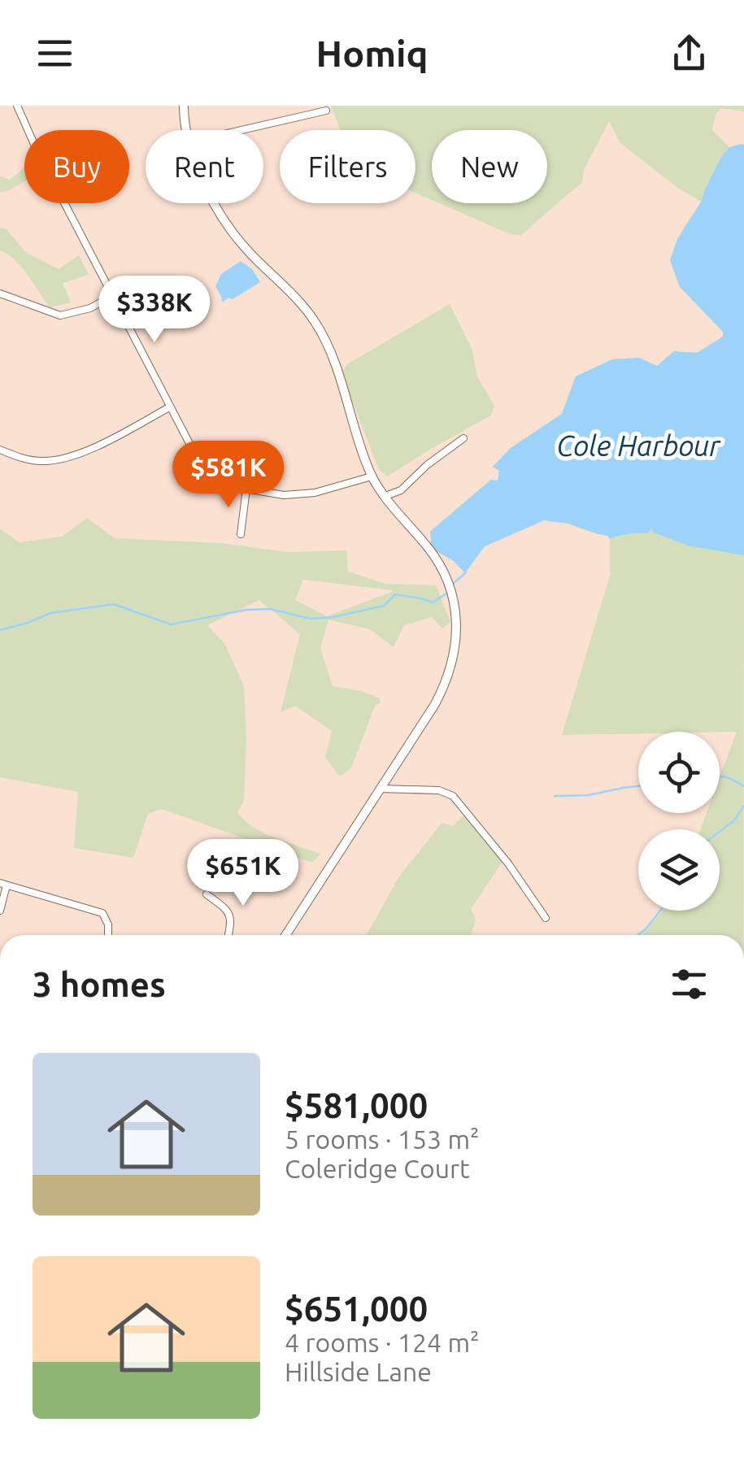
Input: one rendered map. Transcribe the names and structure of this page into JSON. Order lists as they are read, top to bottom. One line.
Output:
{"water":["Cole Harbour"],"page":{"header":"Homiq","chip":["Buy","Rent","Filters","New"],"price":["$338K","$581K","$651K"],"heading":"3 homes","list":[{"name":"$581,000","note":"5 rooms · 153 m² · Coleridge Court"},{"name":"$651,000","note":"4 rooms · 124 m² · Hillside Lane"}]}}
